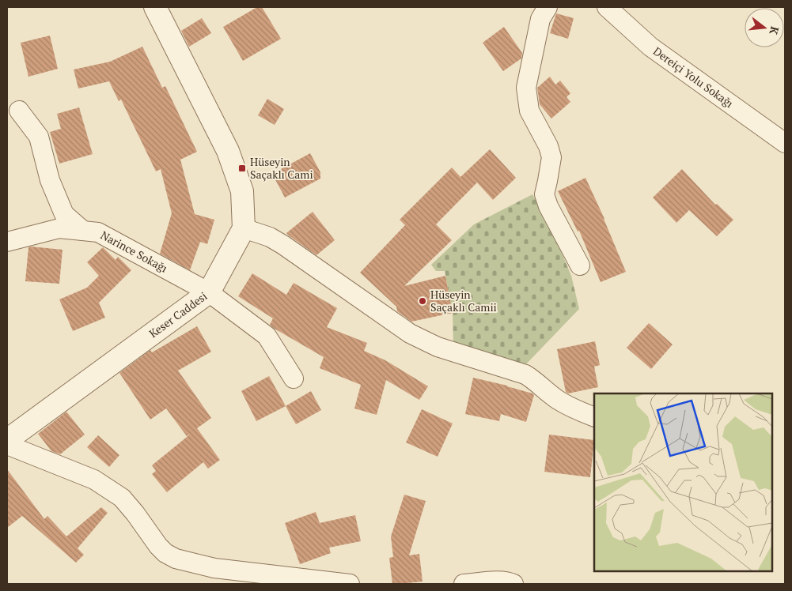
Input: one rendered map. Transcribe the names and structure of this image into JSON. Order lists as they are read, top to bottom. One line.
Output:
{"streets":{"street":["Dereiçi Yolu Sokağı","Narince Sokağı","Keser Caddesi"]},"crossings":[["Narince Sokağı","Keser Caddesi"]],"places":{"transit":["Hüseyin Saçaklı Cami"],"other":["Hüseyin Saçaklı Camii"]},"north":"right"}
